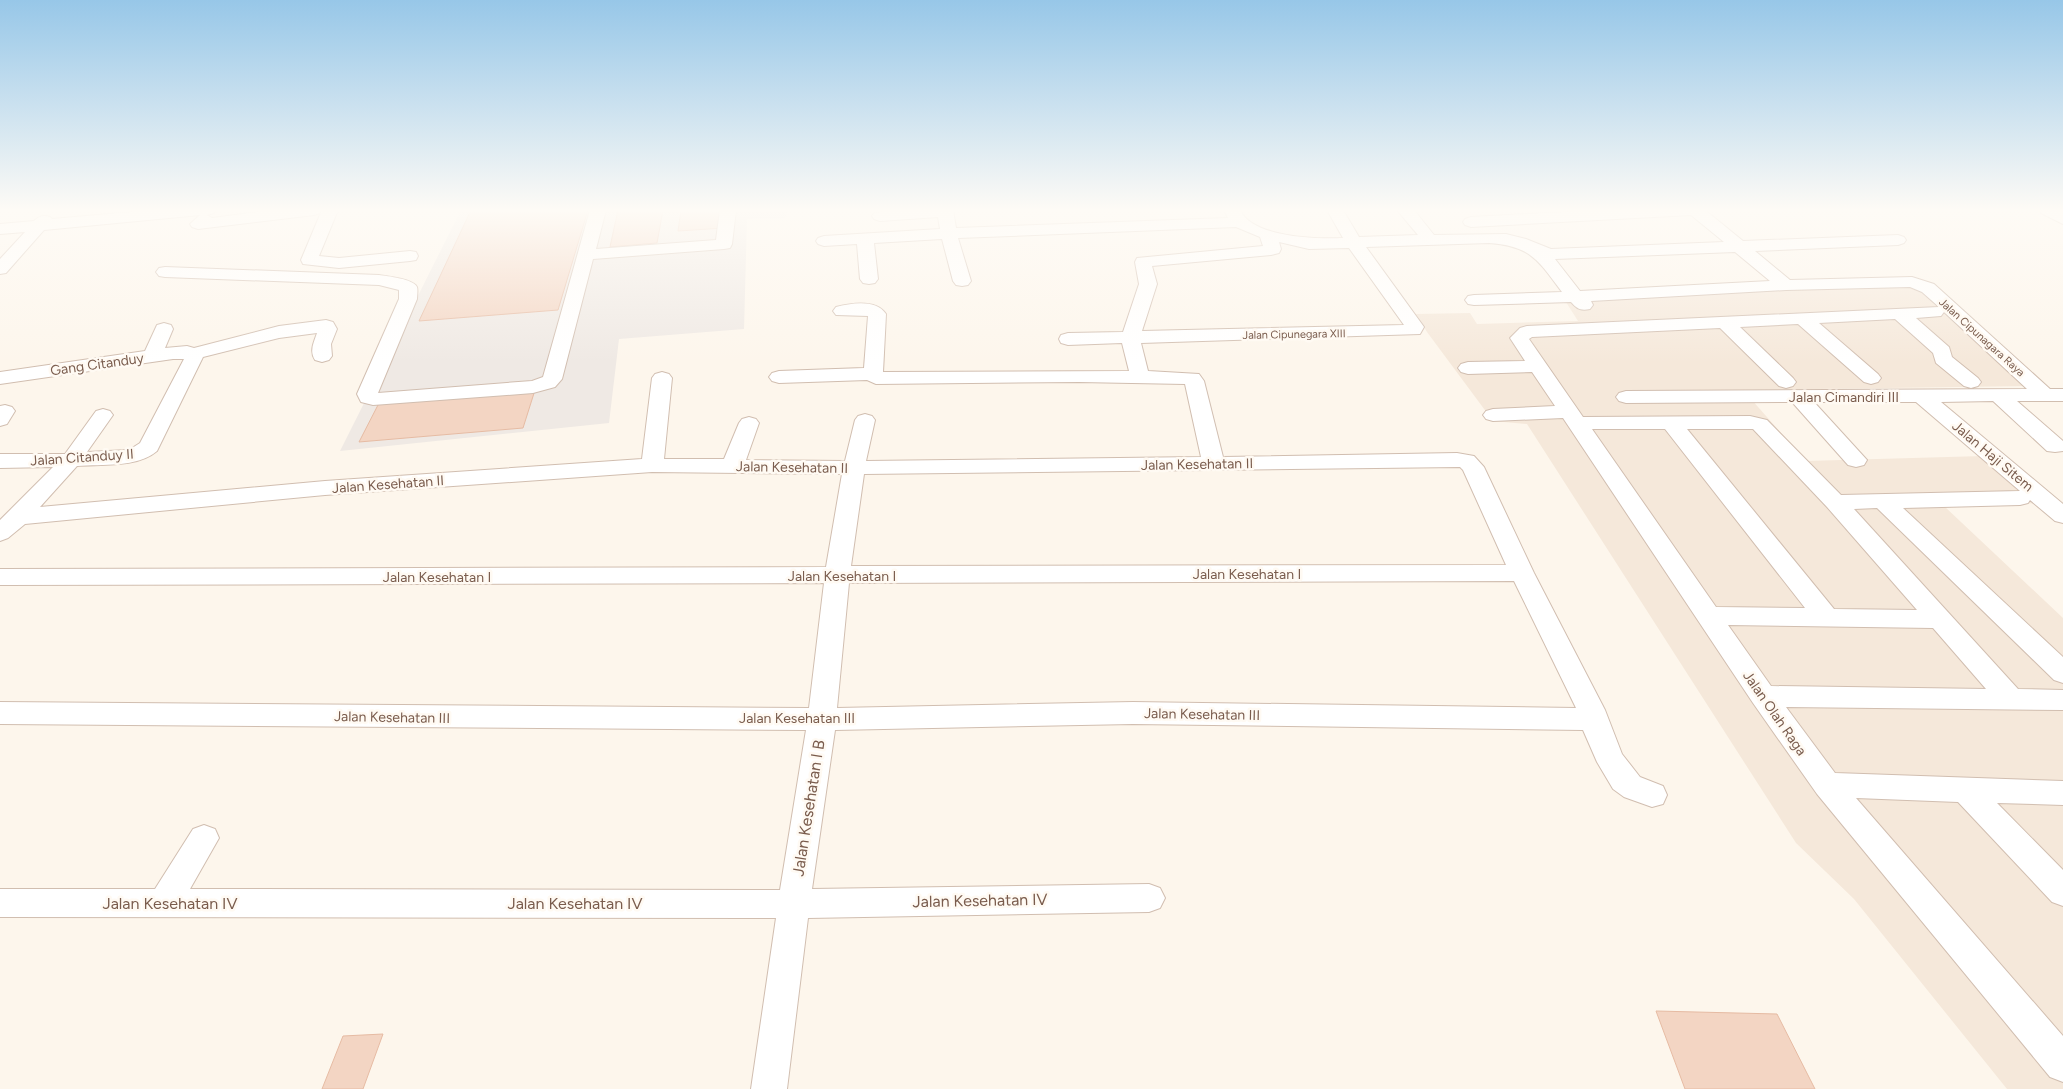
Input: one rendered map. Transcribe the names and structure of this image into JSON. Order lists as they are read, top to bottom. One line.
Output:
{"streets":{"street":["Jalan Cipunegara XIII","Jalan Cipunagara Raya","Gang Citanduy","Jalan Cimandiri III","Jalan Haji Sitem","Jalan Citanduy II","Jalan Kesehatan II","Jalan Kesehatan I","Jalan Olah Raga","Jalan Kesehatan III","Jalan Kesehatan I B","Jalan Kesehatan IV"]},"crossings":[["Jalan Cipunagara Raya","Jalan Cimandiri III"],["Gang Citanduy","Jalan Citanduy II"],["Jalan Cimandiri III","Jalan Haji Sitem"],["Jalan Kesehatan II","Jalan Kesehatan I"],["Jalan Kesehatan II","Jalan Kesehatan I B"],["Jalan Kesehatan I","Jalan Kesehatan I B"],["Jalan Kesehatan III","Jalan Kesehatan I B"],["Jalan Kesehatan I B","Jalan Kesehatan IV"]]}
